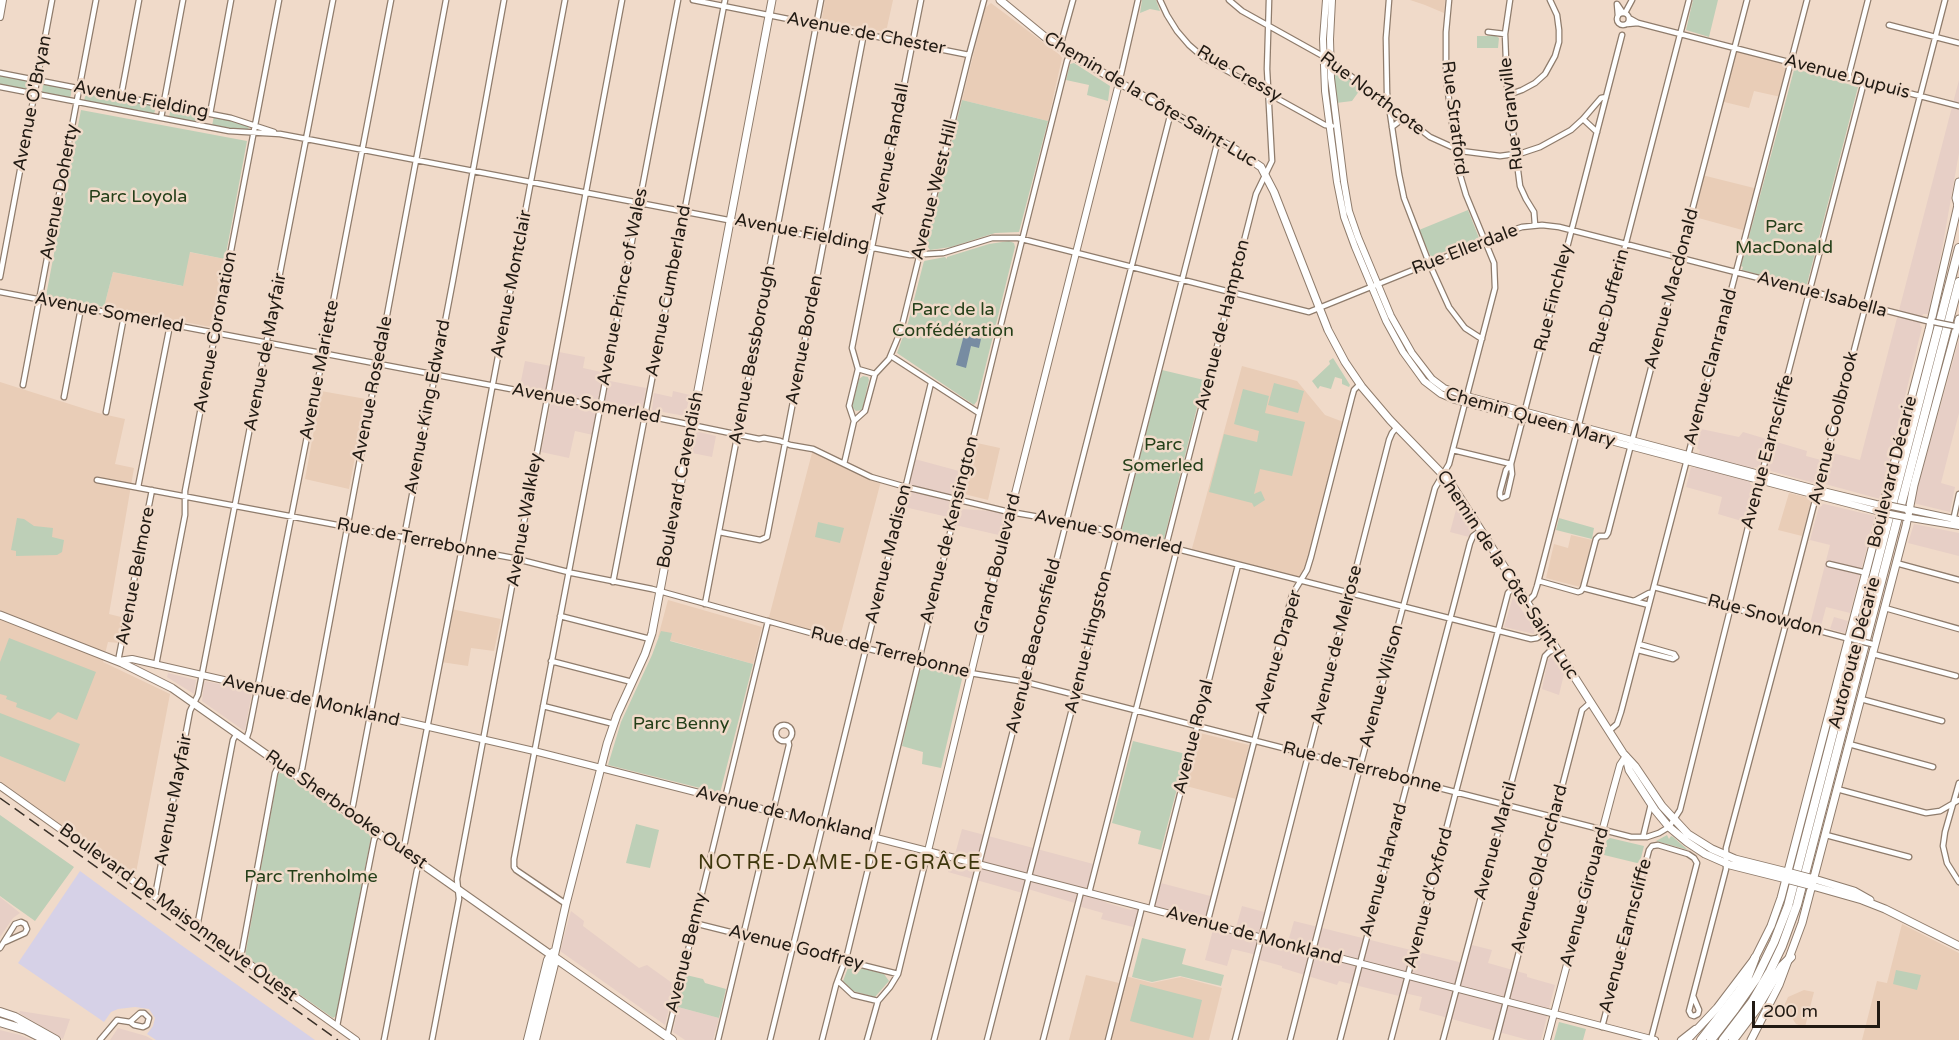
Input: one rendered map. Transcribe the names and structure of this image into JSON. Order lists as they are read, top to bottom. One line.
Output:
{"streets":{"highway":["Autoroute Décarie"],"main road":["Chemin de la Côte-Saint-Luc","Boulevard Décarie","Boulevard Cavendish","Rue Sherbrooke Ouest"],"street":["Avenue de Chester","Rue Cressy","Avenue Dupuis","Rue Northcote","Avenue Fielding","Avenue O'Bryan","Rue Granville","Rue Stratford","Avenue Randall","Avenue West Hill","Avenue Doherty","Rue Ellerdale","Avenue Montclair","Avenue Prince of Wales","Avenue Macdonald","Avenue Cumberland","Avenue Isabella","Rue Finchley","Rue Dufferin","Avenue Somerled","Avenue de Hampton","Avenue Coronation","Avenue Borden","Avenue de Mayfair","Avenue Bessborough","Avenue Clanranald","Avenue Mariette","Avenue Rosedale","Avenue King Edward","Chemin Queen Mary","Avenue Coolbrook","Avenue Earnscliffe","Avenue Walkley","Avenue de Kensington","Rue de Terrebonne","Avenue Madison","Grand Boulevard","Avenue Belmore","Rue Snowdon","Avenue Hingston","Avenue de Melrose","Avenue Beaconsfield","Avenue Draper","Avenue Wilson","Avenue de Monkland","Avenue Royal","Avenue Mayfair","Avenue Marcil","Avenue Old Orchard","Avenue Harvard","Avenue Girouard","Avenue d'Oxford","Boulevard De Maisonneuve Ouest","Avenue Godfrey","Avenue Benny"]},"crossings":[["Avenue de Chester","Avenue Randall"],["Avenue de Chester","Avenue West Hill"],["Avenue de Chester","Avenue Cumberland"],["Avenue de Chester","Avenue Borden"],["Avenue de Chester","Avenue Bessborough"],["Avenue de Chester","Boulevard Cavendish"],["Rue Cressy","Avenue de Hampton"],["Rue Cressy","Chemin Queen Mary"],["Avenue Dupuis","Avenue Macdonald"],["Avenue Dupuis","Rue Dufferin"],["Avenue Dupuis","Avenue Clanranald"],["Avenue Dupuis","Avenue Coolbrook"],["Avenue Dupuis","Avenue Earnscliffe"],["Rue Northcote","Rue Granville"],["Rue Northcote","Rue Stratford"],["Rue Northcote","Rue Finchley"],["Rue Northcote","Avenue de Hampton"],["Rue Northcote","Chemin Queen Mary"],["Avenue Fielding","Chemin de la Côte-Saint-Luc"],["Avenue Fielding","Avenue O'Bryan"],["Avenue Fielding","Avenue Randall"],["Avenue Fielding","Avenue West Hill"],["Avenue Fielding","Avenue Doherty"],["Avenue Fielding","Rue Ellerdale"],["Avenue Fielding","Avenue Montclair"],["Avenue Fielding","Avenue Prince of Wales"],["Avenue Fielding","Avenue Cumberland"],["Avenue Fielding","Avenue de Hampton"],["Avenue Fielding","Avenue Coronation"],["Avenue Fielding","Avenue Borden"],["Avenue Fielding","Avenue de Mayfair"],["Avenue Fielding","Avenue Bessborough"],["Avenue Fielding","Avenue Mariette"],["Avenue Fielding","Avenue Rosedale"],["Avenue Fielding","Avenue King Edward"],["Avenue Fielding","Boulevard Cavendish"],["Avenue Fielding","Avenue Walkley"],["Avenue Fielding","Avenue de Kensington"],["Avenue Fielding","Grand Boulevard"],["Avenue Fielding","Avenue Hingston"],["Avenue Fielding","Avenue Beaconsfield"],["Chemin de la Côte-Saint-Luc","Rue Stratford"],["Chemin de la Côte-Saint-Luc","Rue Ellerdale"],["Chemin de la Côte-Saint-Luc","Rue Dufferin"],["Chemin de la Côte-Saint-Luc","Avenue Somerled"],["Chemin de la Côte-Saint-Luc","Avenue de Hampton"],["Chemin de la Côte-Saint-Luc","Avenue Clanranald"],["Chemin de la Côte-Saint-Luc","Avenue Coolbrook"],["Chemin de la Côte-Saint-Luc","Avenue Earnscliffe"],["Chemin de la Côte-Saint-Luc","Boulevard Décarie"],["Chemin de la Côte-Saint-Luc","Avenue de Kensington"],["Chemin de la Côte-Saint-Luc","Rue de Terrebonne"],["Chemin de la Côte-Saint-Luc","Grand Boulevard"],["Chemin de la Côte-Saint-Luc","Avenue Hingston"],["Chemin de la Côte-Saint-Luc","Avenue de Melrose"],["Chemin de la Côte-Saint-Luc","Avenue Beaconsfield"],["Chemin de la Côte-Saint-Luc","Avenue Draper"],["Chemin de la Côte-Saint-Luc","Avenue Wilson"],["Chemin de la Côte-Saint-Luc","Avenue Marcil"],["Chemin de la Côte-Saint-Luc","Avenue Old Orchard"],["Chemin de la Côte-Saint-Luc","Avenue Harvard"],["Chemin de la Côte-Saint-Luc","Avenue Girouard"],["Chemin de la Côte-Saint-Luc","Avenue d'Oxford"],["Rue Granville","Rue Ellerdale"],["Rue Stratford","Rue Ellerdale"],["Rue Stratford","Chemin Queen Mary"],["Rue Stratford","Avenue Wilson"],["Avenue Randall","Avenue West Hill"],["Avenue West Hill","Avenue Somerled"],["Avenue Doherty","Avenue Somerled"],["Rue Ellerdale","Avenue Isabella"],["Rue Ellerdale","Rue Finchley"],["Rue Ellerdale","Rue Dufferin"],["Rue Ellerdale","Chemin Queen Mary"],["Avenue Montclair","Avenue Somerled"],["Avenue Montclair","Rue de Terrebonne"],["Avenue Montclair","Avenue de Monkland"],["Avenue Montclair","Rue Sherbrooke Ouest"],["Avenue Prince of Wales","Avenue Somerled"],["Avenue Prince of Wales","Boulevard Cavendish"],["Avenue Prince of Wales","Rue de Terrebonne"],["Avenue Prince of Wales","Avenue de Monkland"],["Avenue Macdonald","Avenue Isabella"],["Avenue Macdonald","Chemin Queen Mary"],["Avenue Cumberland","Avenue Somerled"],["Avenue Cumberland","Rue de Terrebonne"],["Avenue Isabella","Avenue Clanranald"],["Avenue Isabella","Avenue Coolbrook"],["Avenue Isabella","Avenue Earnscliffe"],["Avenue Isabella","Boulevard Décarie"],["Rue Finchley","Chemin Queen Mary"],["Rue Dufferin","Chemin Queen Mary"],["Avenue Somerled","Avenue de Hampton"],["Avenue Somerled","Avenue Coronation"],["Avenue Somerled","Avenue Borden"],["Avenue Somerled","Avenue de Mayfair"],["Avenue Somerled","Avenue Bessborough"],["Avenue Somerled","Avenue Mariette"],["Avenue Somerled","Avenue Rosedale"],["Avenue Somerled","Avenue King Edward"],["Avenue Somerled","Boulevard Cavendish"],["Avenue Somerled","Avenue Walkley"],["Avenue Somerled","Avenue de Kensington"],["Avenue Somerled","Avenue Madison"],["Avenue Somerled","Grand Boulevard"],["Avenue Somerled","Avenue Belmore"],["Avenue Somerled","Avenue Hingston"],["Avenue Somerled","Avenue de Melrose"],["Avenue Somerled","Avenue Beaconsfield"],["Avenue Somerled","Avenue Draper"],["Avenue Somerled","Avenue Wilson"],["Avenue Somerled","Avenue Royal"],["Avenue Somerled","Avenue Harvard"],["Avenue Somerled","Avenue d'Oxford"],["Avenue Coronation","Rue de Terrebonne"],["Avenue Coronation","Avenue de Monkland"],["Avenue Borden","Avenue Bessborough"],["Avenue de Mayfair","Rue de Terrebonne"],["Avenue de Mayfair","Avenue de Monkland"],["Avenue de Mayfair","Avenue Mayfair"],["Avenue de Mayfair","Rue Sherbrooke Ouest"],["Avenue Bessborough","Rue de Terrebonne"],["Avenue Clanranald","Chemin Queen Mary"],["Avenue Clanranald","Rue Snowdon"],["Avenue Mariette","Rue de Terrebonne"],["Avenue Mariette","Avenue de Monkland"],["Avenue Mariette","Rue Sherbrooke Ouest"],["Avenue Rosedale","Rue de Terrebonne"],["Avenue Rosedale","Avenue de Monkland"],["Avenue Rosedale","Rue Sherbrooke Ouest"],["Avenue King Edward","Rue de Terrebonne"],["Avenue King Edward","Avenue de Monkland"],["Avenue King Edward","Rue Sherbrooke Ouest"],["Chemin Queen Mary","Avenue Coolbrook"],["Chemin Queen Mary","Avenue Earnscliffe"],["Chemin Queen Mary","Boulevard Décarie"],["Avenue Coolbrook","Rue Snowdon"],["Avenue Earnscliffe","Rue de Terrebonne"],["Avenue Earnscliffe","Rue Snowdon"],["Avenue Earnscliffe","Avenue de Monkland"],["Boulevard Décarie","Rue Snowdon"],["Boulevard Cavendish","Rue de Terrebonne"],["Boulevard Cavendish","Avenue de Monkland"],["Boulevard Cavendish","Rue Sherbrooke Ouest"],["Avenue Walkley","Rue de Terrebonne"],["Avenue Walkley","Avenue de Monkland"],["Avenue Walkley","Rue Sherbrooke Ouest"],["Avenue de Kensington","Rue de Terrebonne"],["Avenue de Kensington","Avenue de Monkland"],["Avenue de Kensington","Avenue Godfrey"],["Rue de Terrebonne","Avenue Madison"],["Rue de Terrebonne","Grand Boulevard"],["Rue de Terrebonne","Avenue Belmore"],["Rue de Terrebonne","Avenue Hingston"],["Rue de Terrebonne","Avenue de Melrose"],["Rue de Terrebonne","Avenue Beaconsfield"],["Rue de Terrebonne","Avenue Draper"],["Rue de Terrebonne","Avenue Wilson"],["Rue de Terrebonne","Avenue Royal"],["Rue de Terrebonne","Avenue Marcil"],["Rue de Terrebonne","Avenue Old Orchard"],["Rue de Terrebonne","Avenue Harvard"],["Rue de Terrebonne","Avenue Girouard"],["Rue de Terrebonne","Avenue d'Oxford"],["Rue de Terrebonne","Avenue Benny"],["Avenue Madison","Avenue de Monkland"],["Avenue Madison","Avenue Godfrey"],["Grand Boulevard","Avenue de Monkland"],["Grand Boulevard","Avenue Godfrey"],["Avenue Belmore","Avenue de Monkland"],["Avenue Belmore","Rue Sherbrooke Ouest"],["Avenue Hingston","Avenue de Monkland"],["Avenue de Melrose","Avenue de Monkland"],["Avenue Beaconsfield","Avenue de Monkland"],["Avenue Draper","Avenue de Monkland"],["Avenue Wilson","Avenue de Monkland"],["Avenue de Monkland","Avenue Royal"],["Avenue de Monkland","Rue Sherbrooke Ouest"],["Avenue de Monkland","Avenue Marcil"],["Avenue de Monkland","Avenue Old Orchard"],["Avenue de Monkland","Avenue Harvard"],["Avenue de Monkland","Avenue Girouard"],["Avenue de Monkland","Avenue d'Oxford"],["Avenue de Monkland","Avenue Benny"],["Avenue Mayfair","Rue Sherbrooke Ouest"],["Avenue Mayfair","Boulevard De Maisonneuve Ouest"],["Rue Sherbrooke Ouest","Avenue Benny"],["Avenue Godfrey","Avenue Benny"]],"districts":["NOTRE-DAME-DE-GRÂCE"],"parks":["Parc Loyola","Parc MacDonald","Parc de la Confédération","Parc Somerled","Parc Benny","Parc Trenholme"],"scale_bar":"200 m"}
